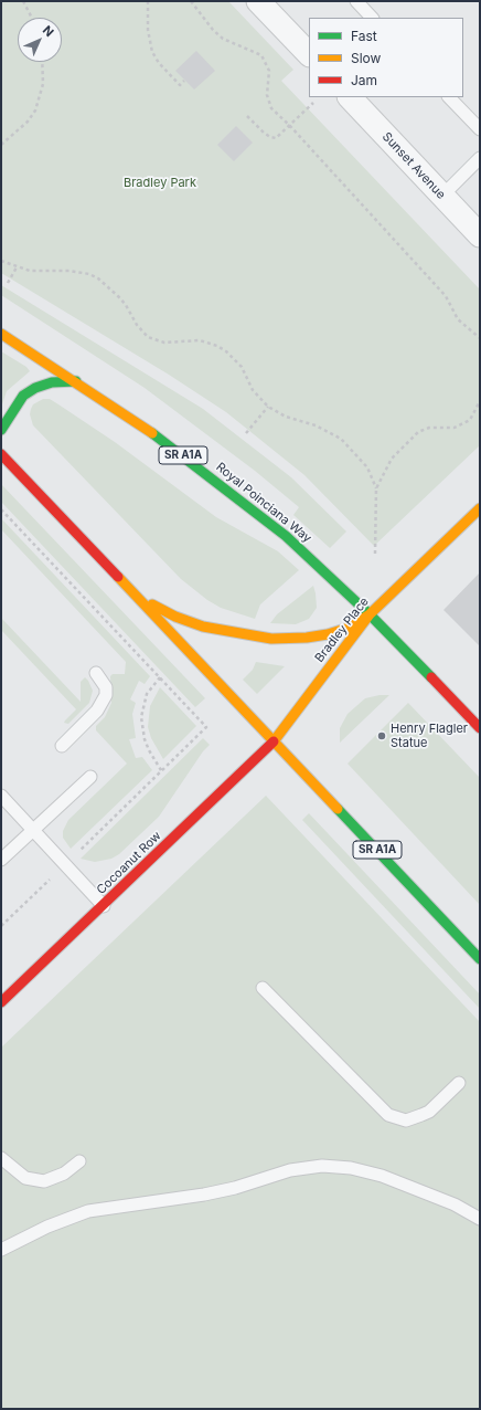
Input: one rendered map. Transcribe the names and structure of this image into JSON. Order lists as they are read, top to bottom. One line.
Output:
{"streets":{"main road":["SR A1A","Royal Poinciana Way","Bradley Place","Cocoanut Row"],"street":["Sunset Avenue"]},"crossings":[["SR A1A","Bradley Place"],["SR A1A","Cocoanut Row"],["Royal Poinciana Way","Bradley Place"],["Bradley Place","Cocoanut Row"]],"parks":["Bradley Park"],"places":["Henry Flagler Statue"],"legend":["Fast","Slow","Jam"],"north":"top right"}
